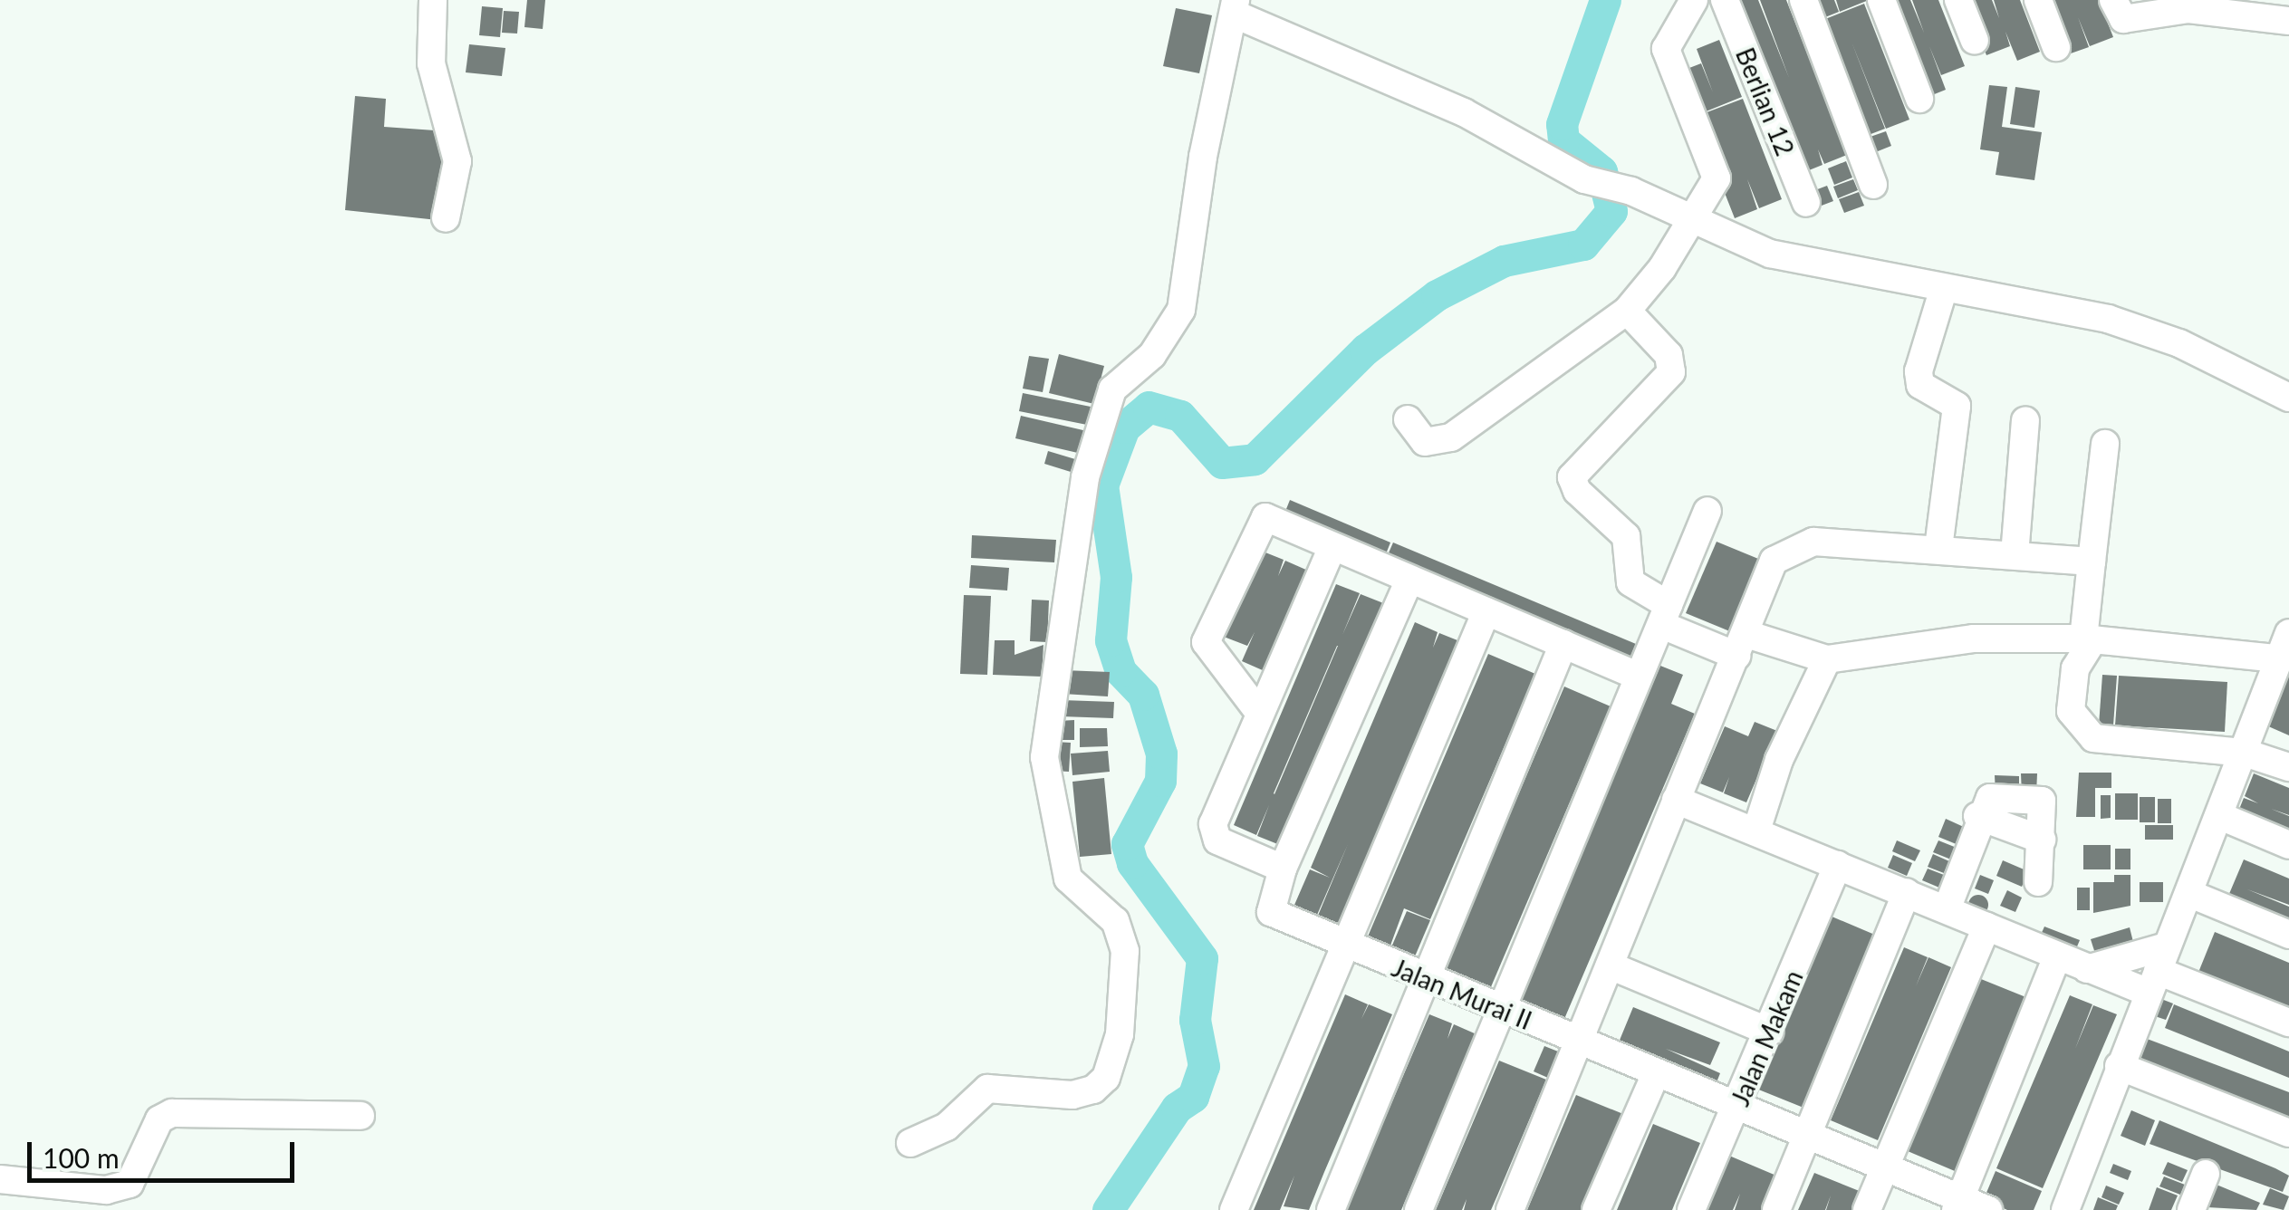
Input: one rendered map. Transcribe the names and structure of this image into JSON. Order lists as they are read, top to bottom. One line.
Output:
{"streets":{"street":["Berlian 12","Jalan Murai II","Jalan Makam"]},"crossings":[["Jalan Murai II","Jalan Makam"]],"scale_bar":"100 m"}
